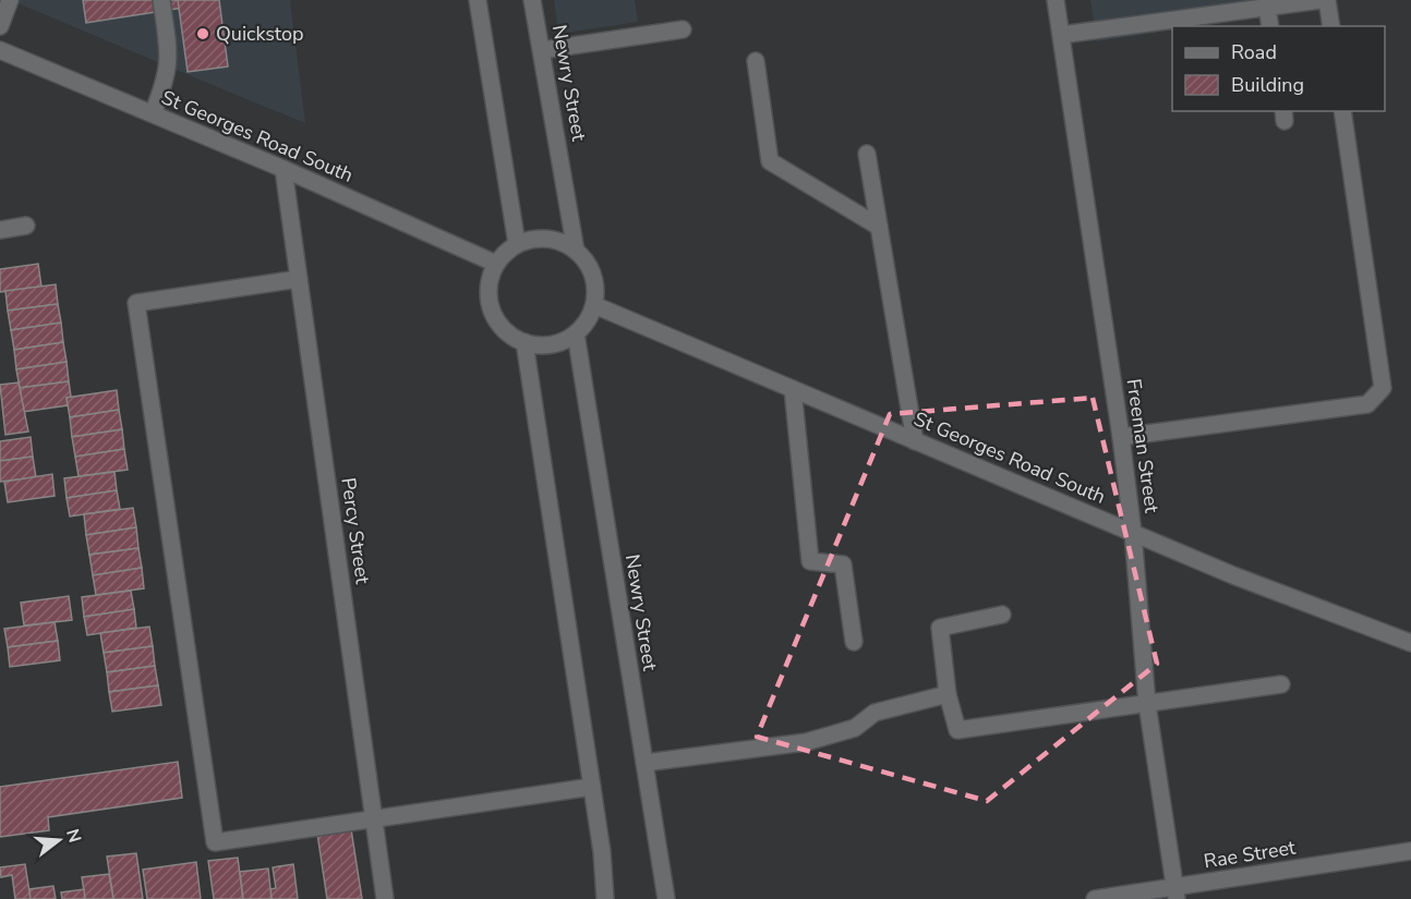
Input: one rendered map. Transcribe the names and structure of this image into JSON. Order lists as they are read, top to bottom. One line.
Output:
{"streets":{"street":["Newry Street","St Georges Road South","Freeman Street","Percy Street","Rae Street"]},"crossings":[["Newry Street","St Georges Road South"],["St Georges Road South","Freeman Street"],["St Georges Road South","Percy Street"],["Freeman Street","Rae Street"]],"places":["Quickstop"],"legend":["Road","Building"],"north":"right"}
